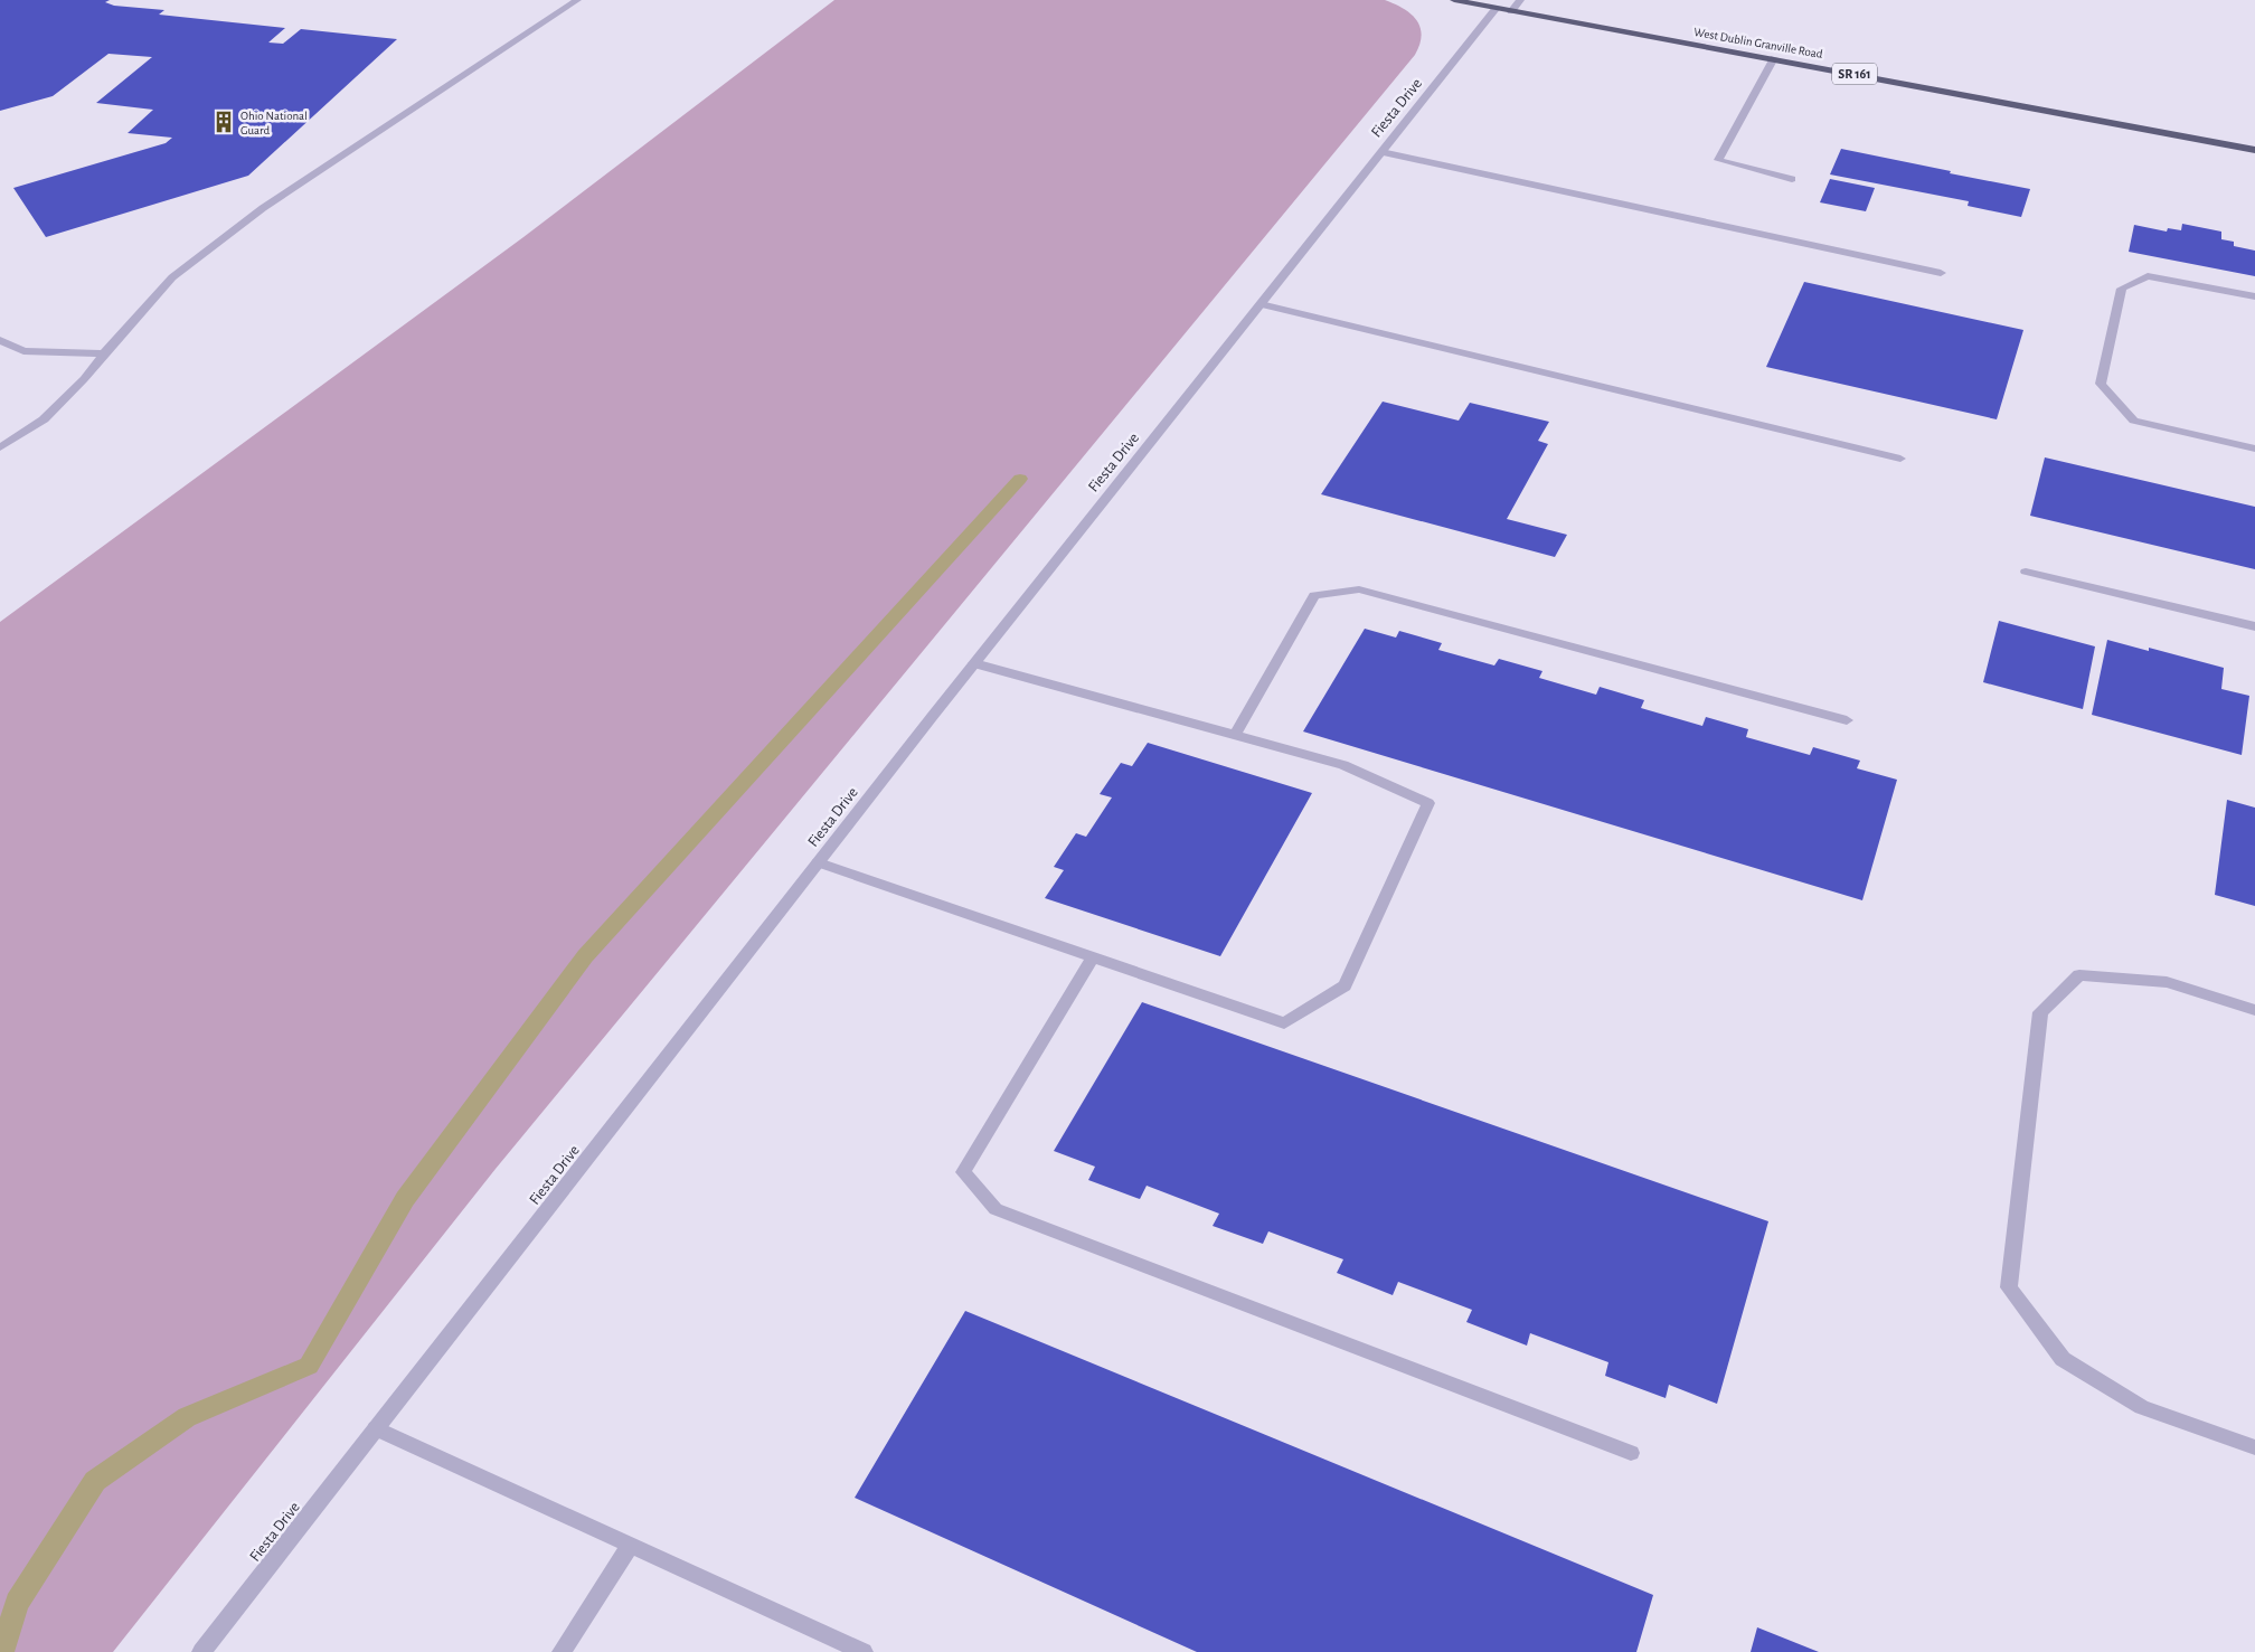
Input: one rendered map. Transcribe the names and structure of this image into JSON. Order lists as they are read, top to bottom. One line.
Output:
{"streets":{"main road":["West Dublin Granville Road","SR 161"],"street":["Fiesta Drive"]},"crossings":[["West Dublin Granville Road","Fiesta Drive"]],"places":{"building":["Ohio National Guard"]}}
